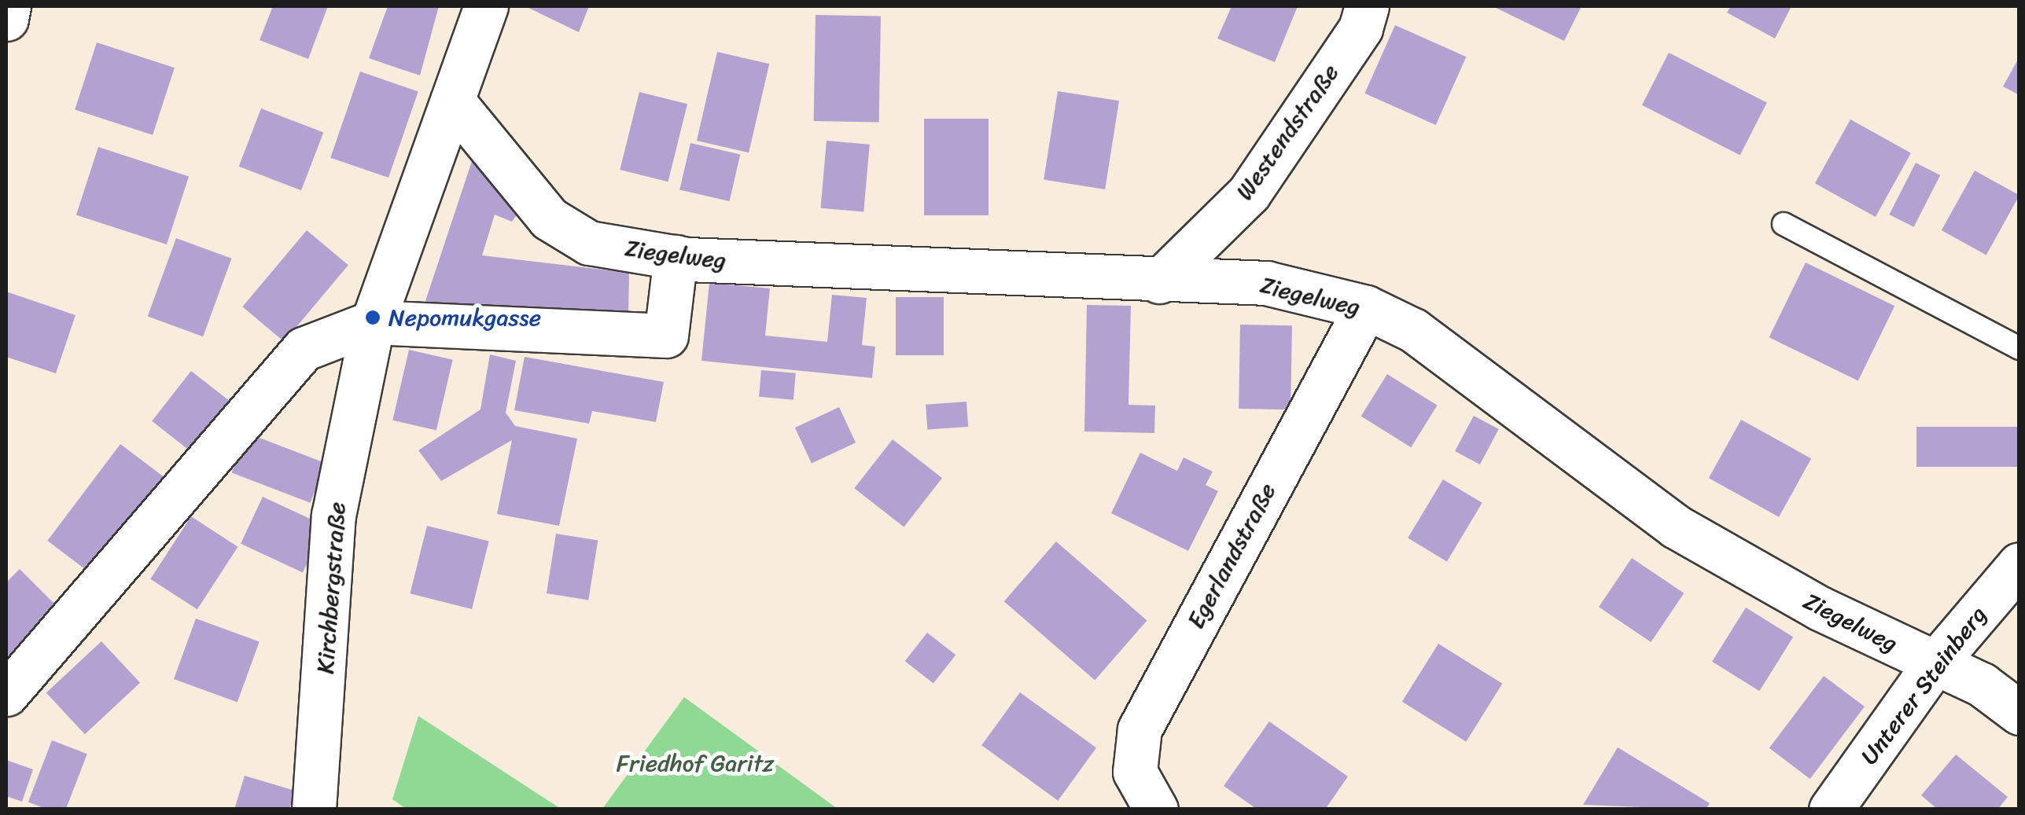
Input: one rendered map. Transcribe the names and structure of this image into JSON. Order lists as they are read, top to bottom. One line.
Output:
{"streets":{"street":["Westendstraße","Ziegelweg","Egerlandstraße","Kirchbergstraße","Unterer Steinberg"]},"crossings":[["Westendstraße","Ziegelweg"],["Ziegelweg","Egerlandstraße"],["Ziegelweg","Kirchbergstraße"],["Ziegelweg","Unterer Steinberg"]],"parks":["Friedhof Garitz"],"places":["Nepomukgasse"]}
